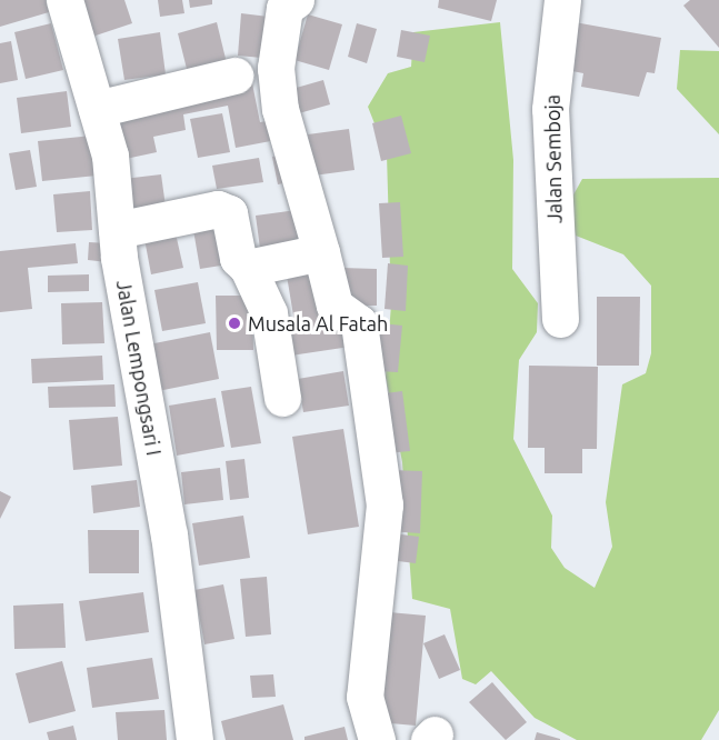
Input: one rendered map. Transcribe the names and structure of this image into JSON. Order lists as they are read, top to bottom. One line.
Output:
{"streets":{"street":["Jalan Semboja","Jalan Lempongsari I"]},"places":["Musala Al Fatah"]}
